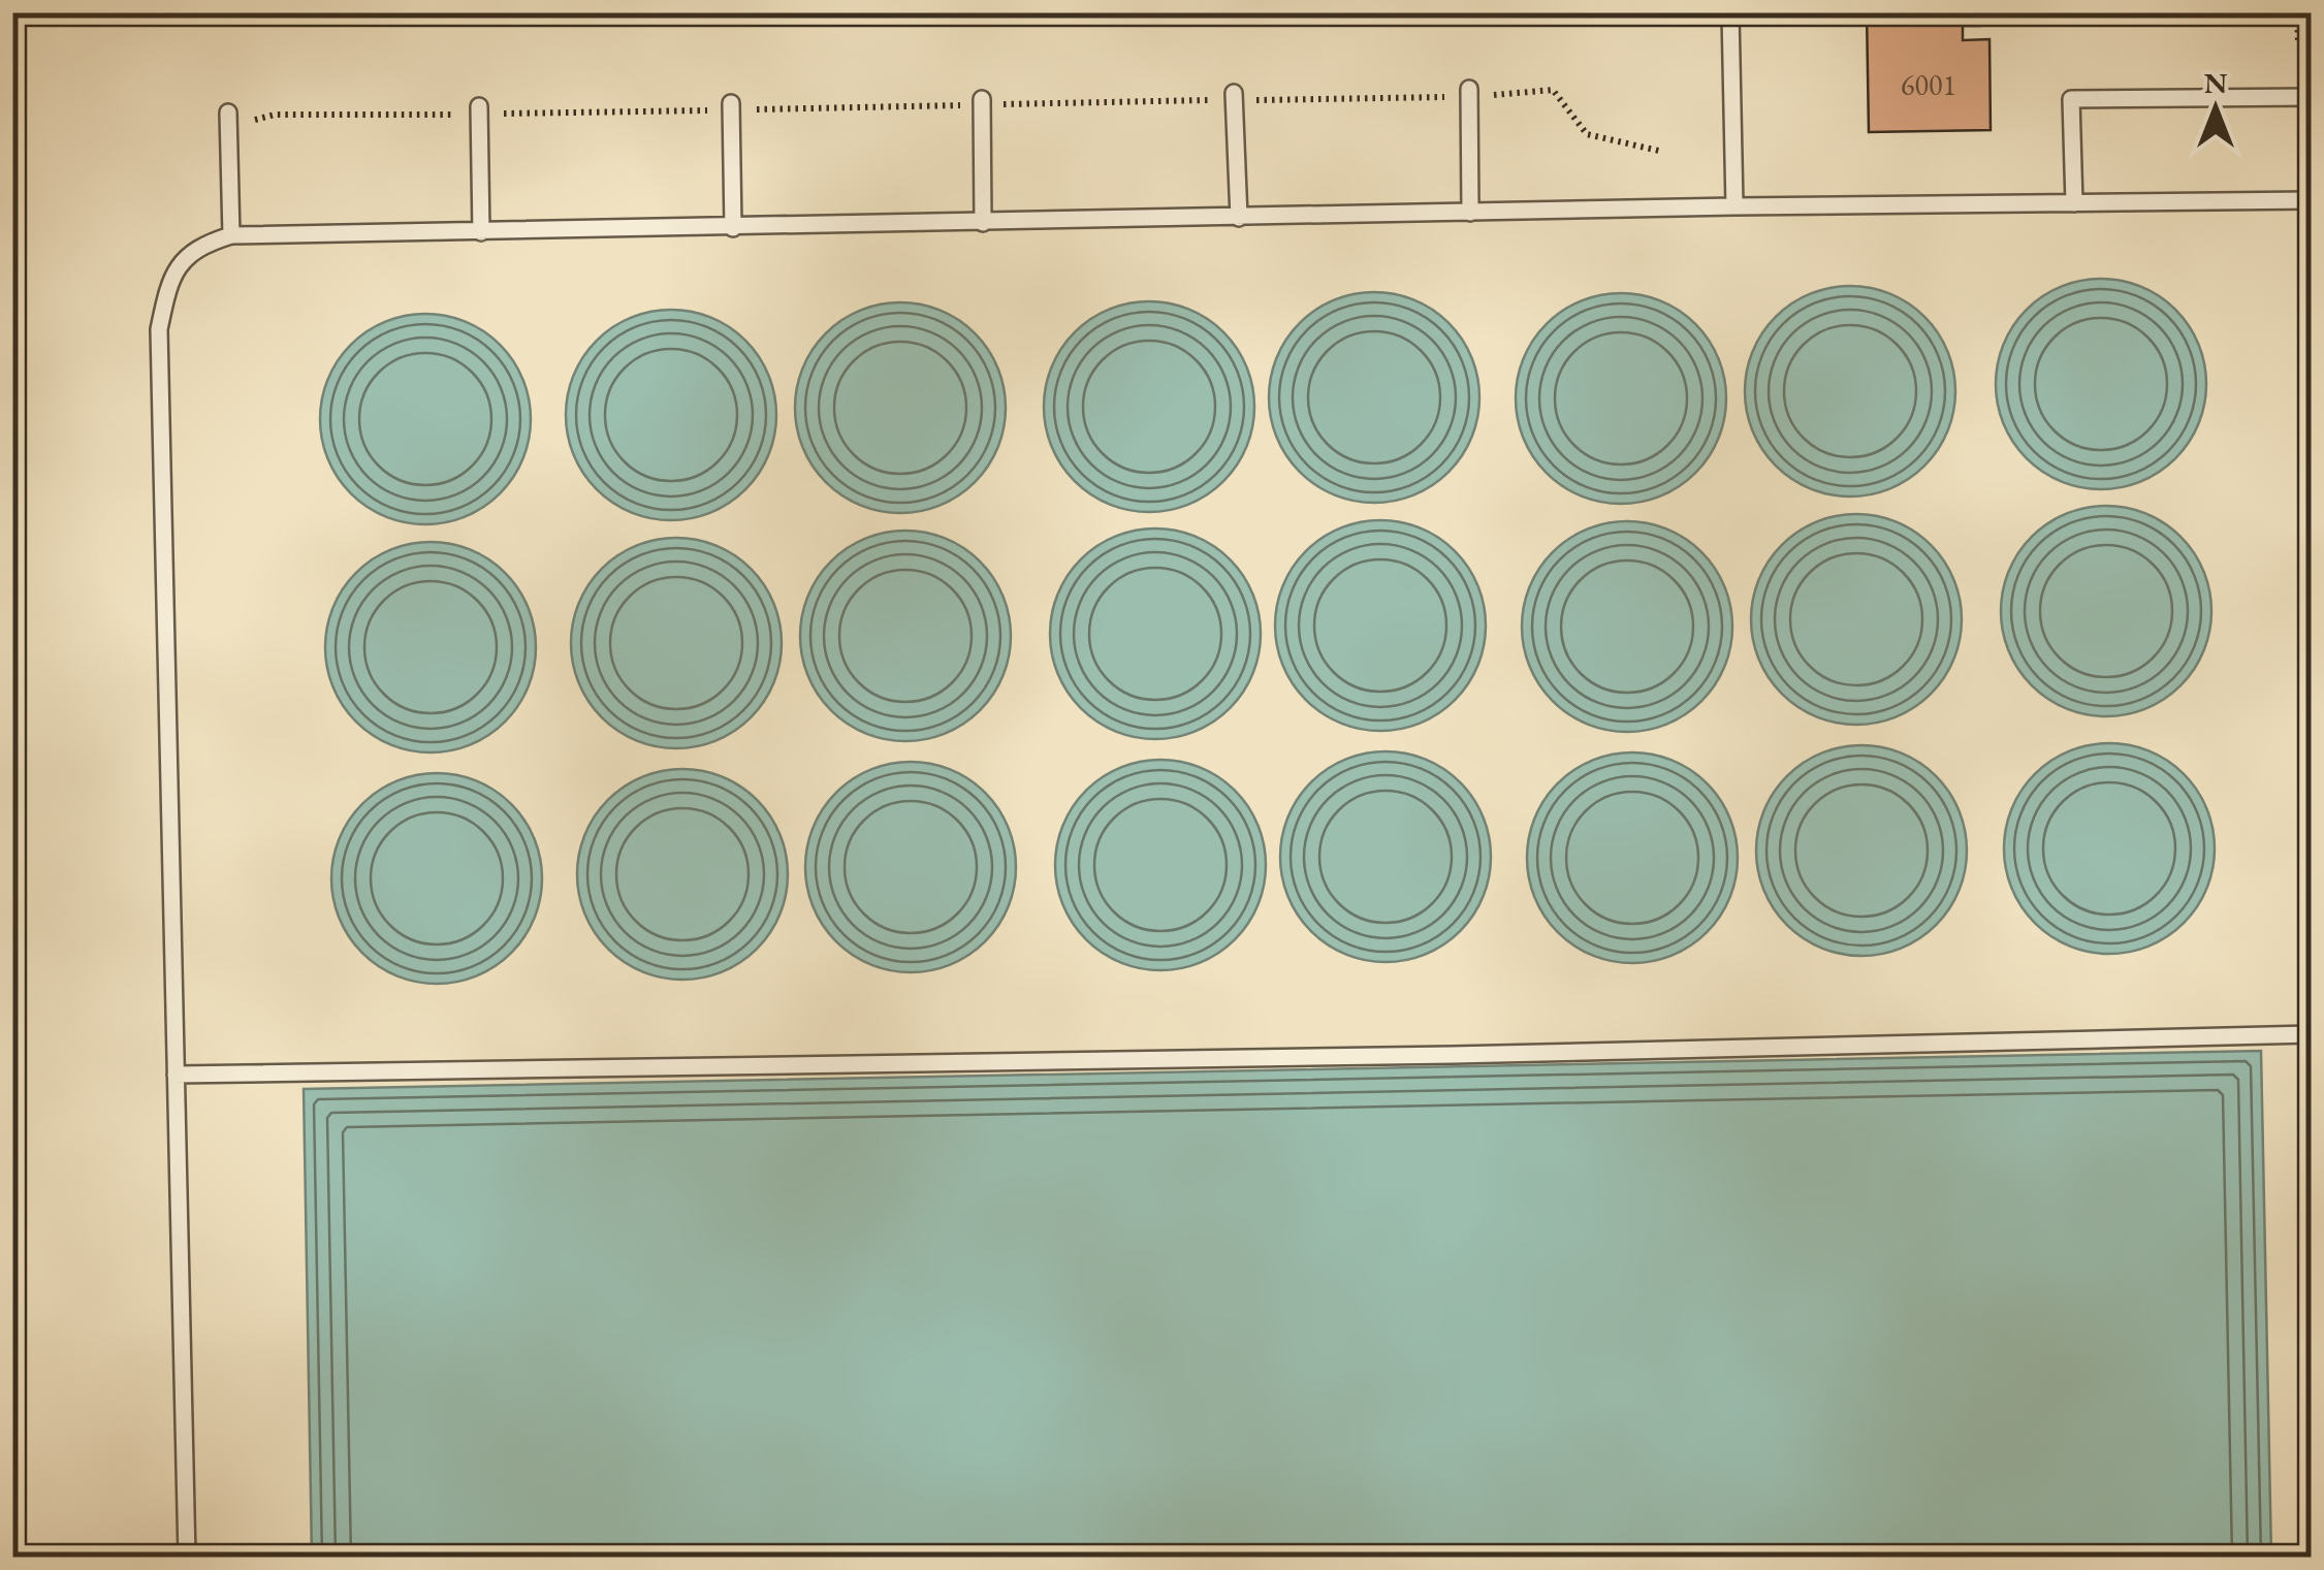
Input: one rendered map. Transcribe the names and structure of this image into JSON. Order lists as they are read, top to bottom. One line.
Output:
{"house_numbers":["6001"],"north":"top"}
